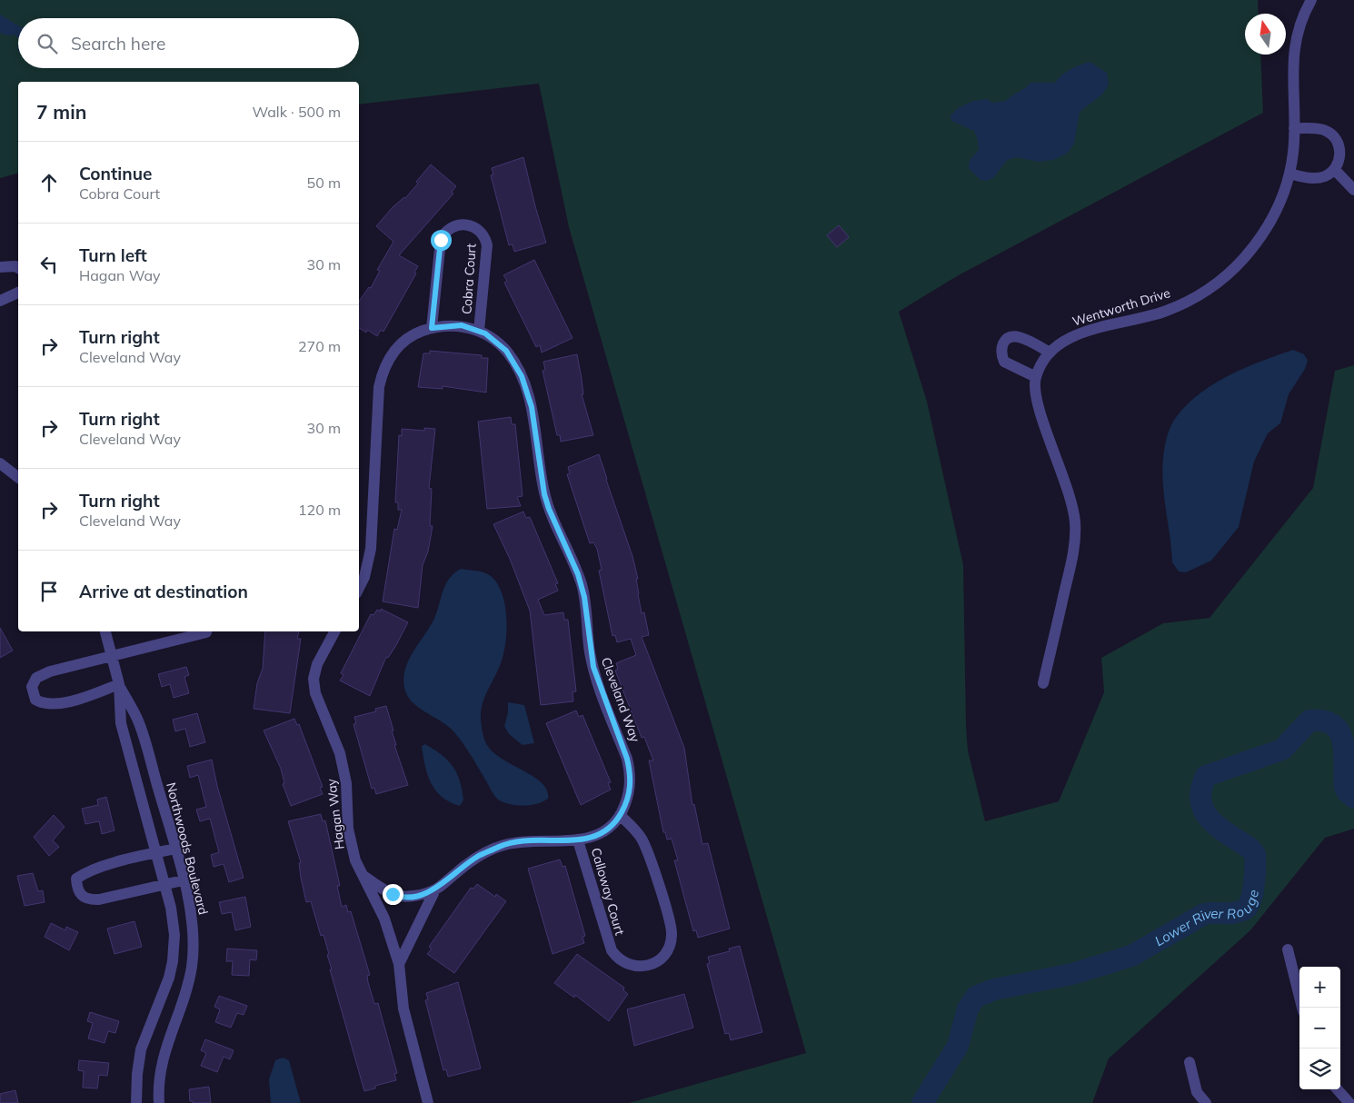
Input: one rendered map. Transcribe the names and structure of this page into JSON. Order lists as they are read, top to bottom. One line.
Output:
{"streets":{"street":["Cobra Court","Wentworth Drive","Cleveland Way","Hagan Way","Northwoods Boulevard","Calloway Court"]},"crossings":[["Cobra Court","Cleveland Way"],["Cleveland Way","Hagan Way"],["Cleveland Way","Calloway Court"]],"water":["Lower River Rouge"],"north":"top","page":{"search":"Search here","heading":["7 min","Walk · 500 m"],"list":[["Continue","Cobra Court","50 m"],["Turn left","Hagan Way","30 m"],["Turn right","Cleveland Way","270 m"],["Turn right","Cleveland Way","30 m"],["Turn right","Cleveland Way","120 m"],"Arrive at destination"],"map_buttons":["+","−"]}}
